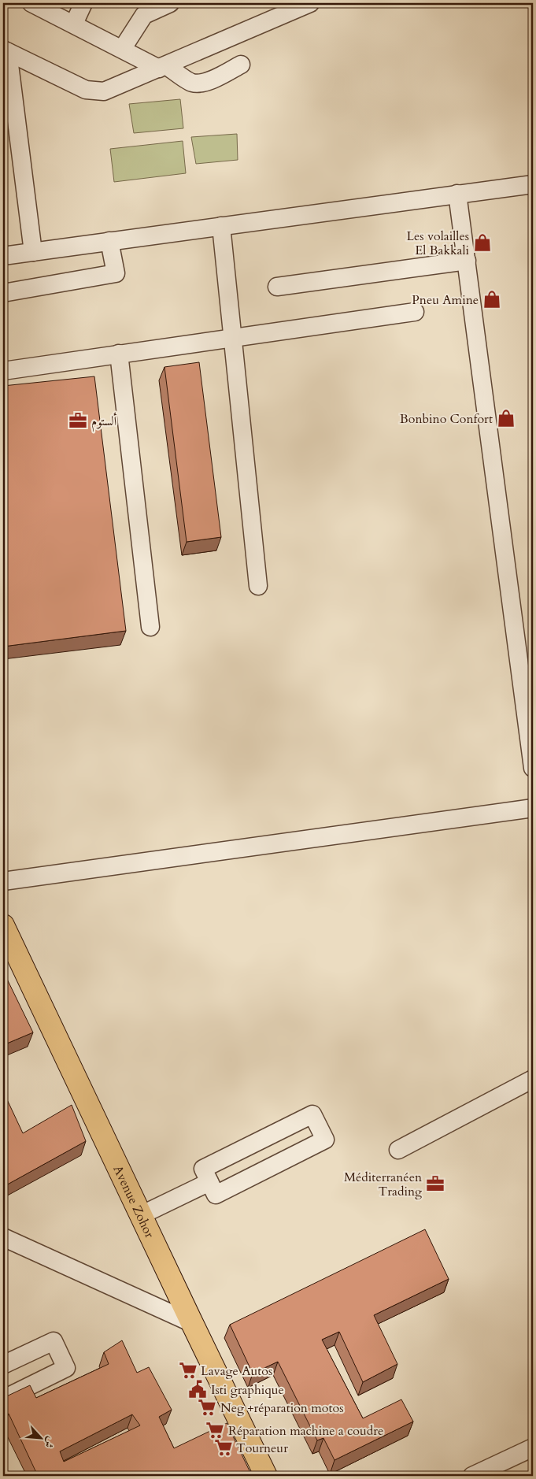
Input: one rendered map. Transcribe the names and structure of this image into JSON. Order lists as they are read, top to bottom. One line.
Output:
{"streets":{"main road":["Avenue Zohor"]},"places":{"shop":["Les volailles El Bakkali","Pneu Amine","Bonbino Confort"],"office":["ألستوم","Méditerranéen Trading"],"supermarket":["Lavage Autos","Neg +réparation motos","Réparation machine a coudre","Tourneur"],"public building":["Isti graphique"]},"north":"bottom right"}
